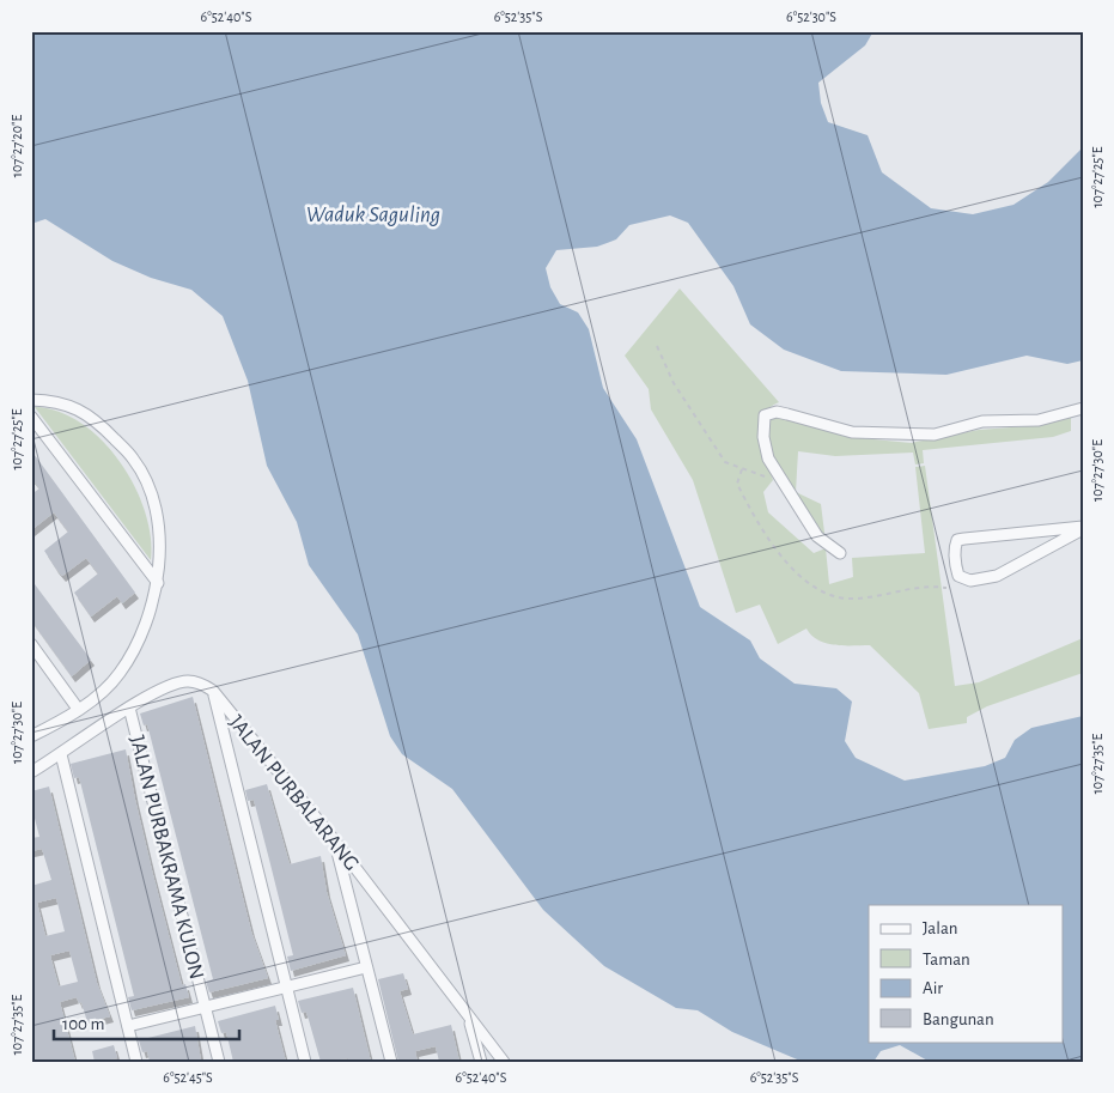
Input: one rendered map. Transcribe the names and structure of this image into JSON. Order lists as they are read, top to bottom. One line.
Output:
{"streets":{"street":["JALAN PURBALARANG","JALAN PURBAKRAMA KULON"]},"water":["Waduk Saguling"],"legend":["Jalan","Taman","Air","Bangunan"],"scale_bar":"100 m","coordinates":["6°52'40\"S","6°52'35\"S","6°52'30\"S","107°27'20\"E","107°27'25\"E","107°27'30\"E","107°27'35\"E","6°52'45\"S"]}
